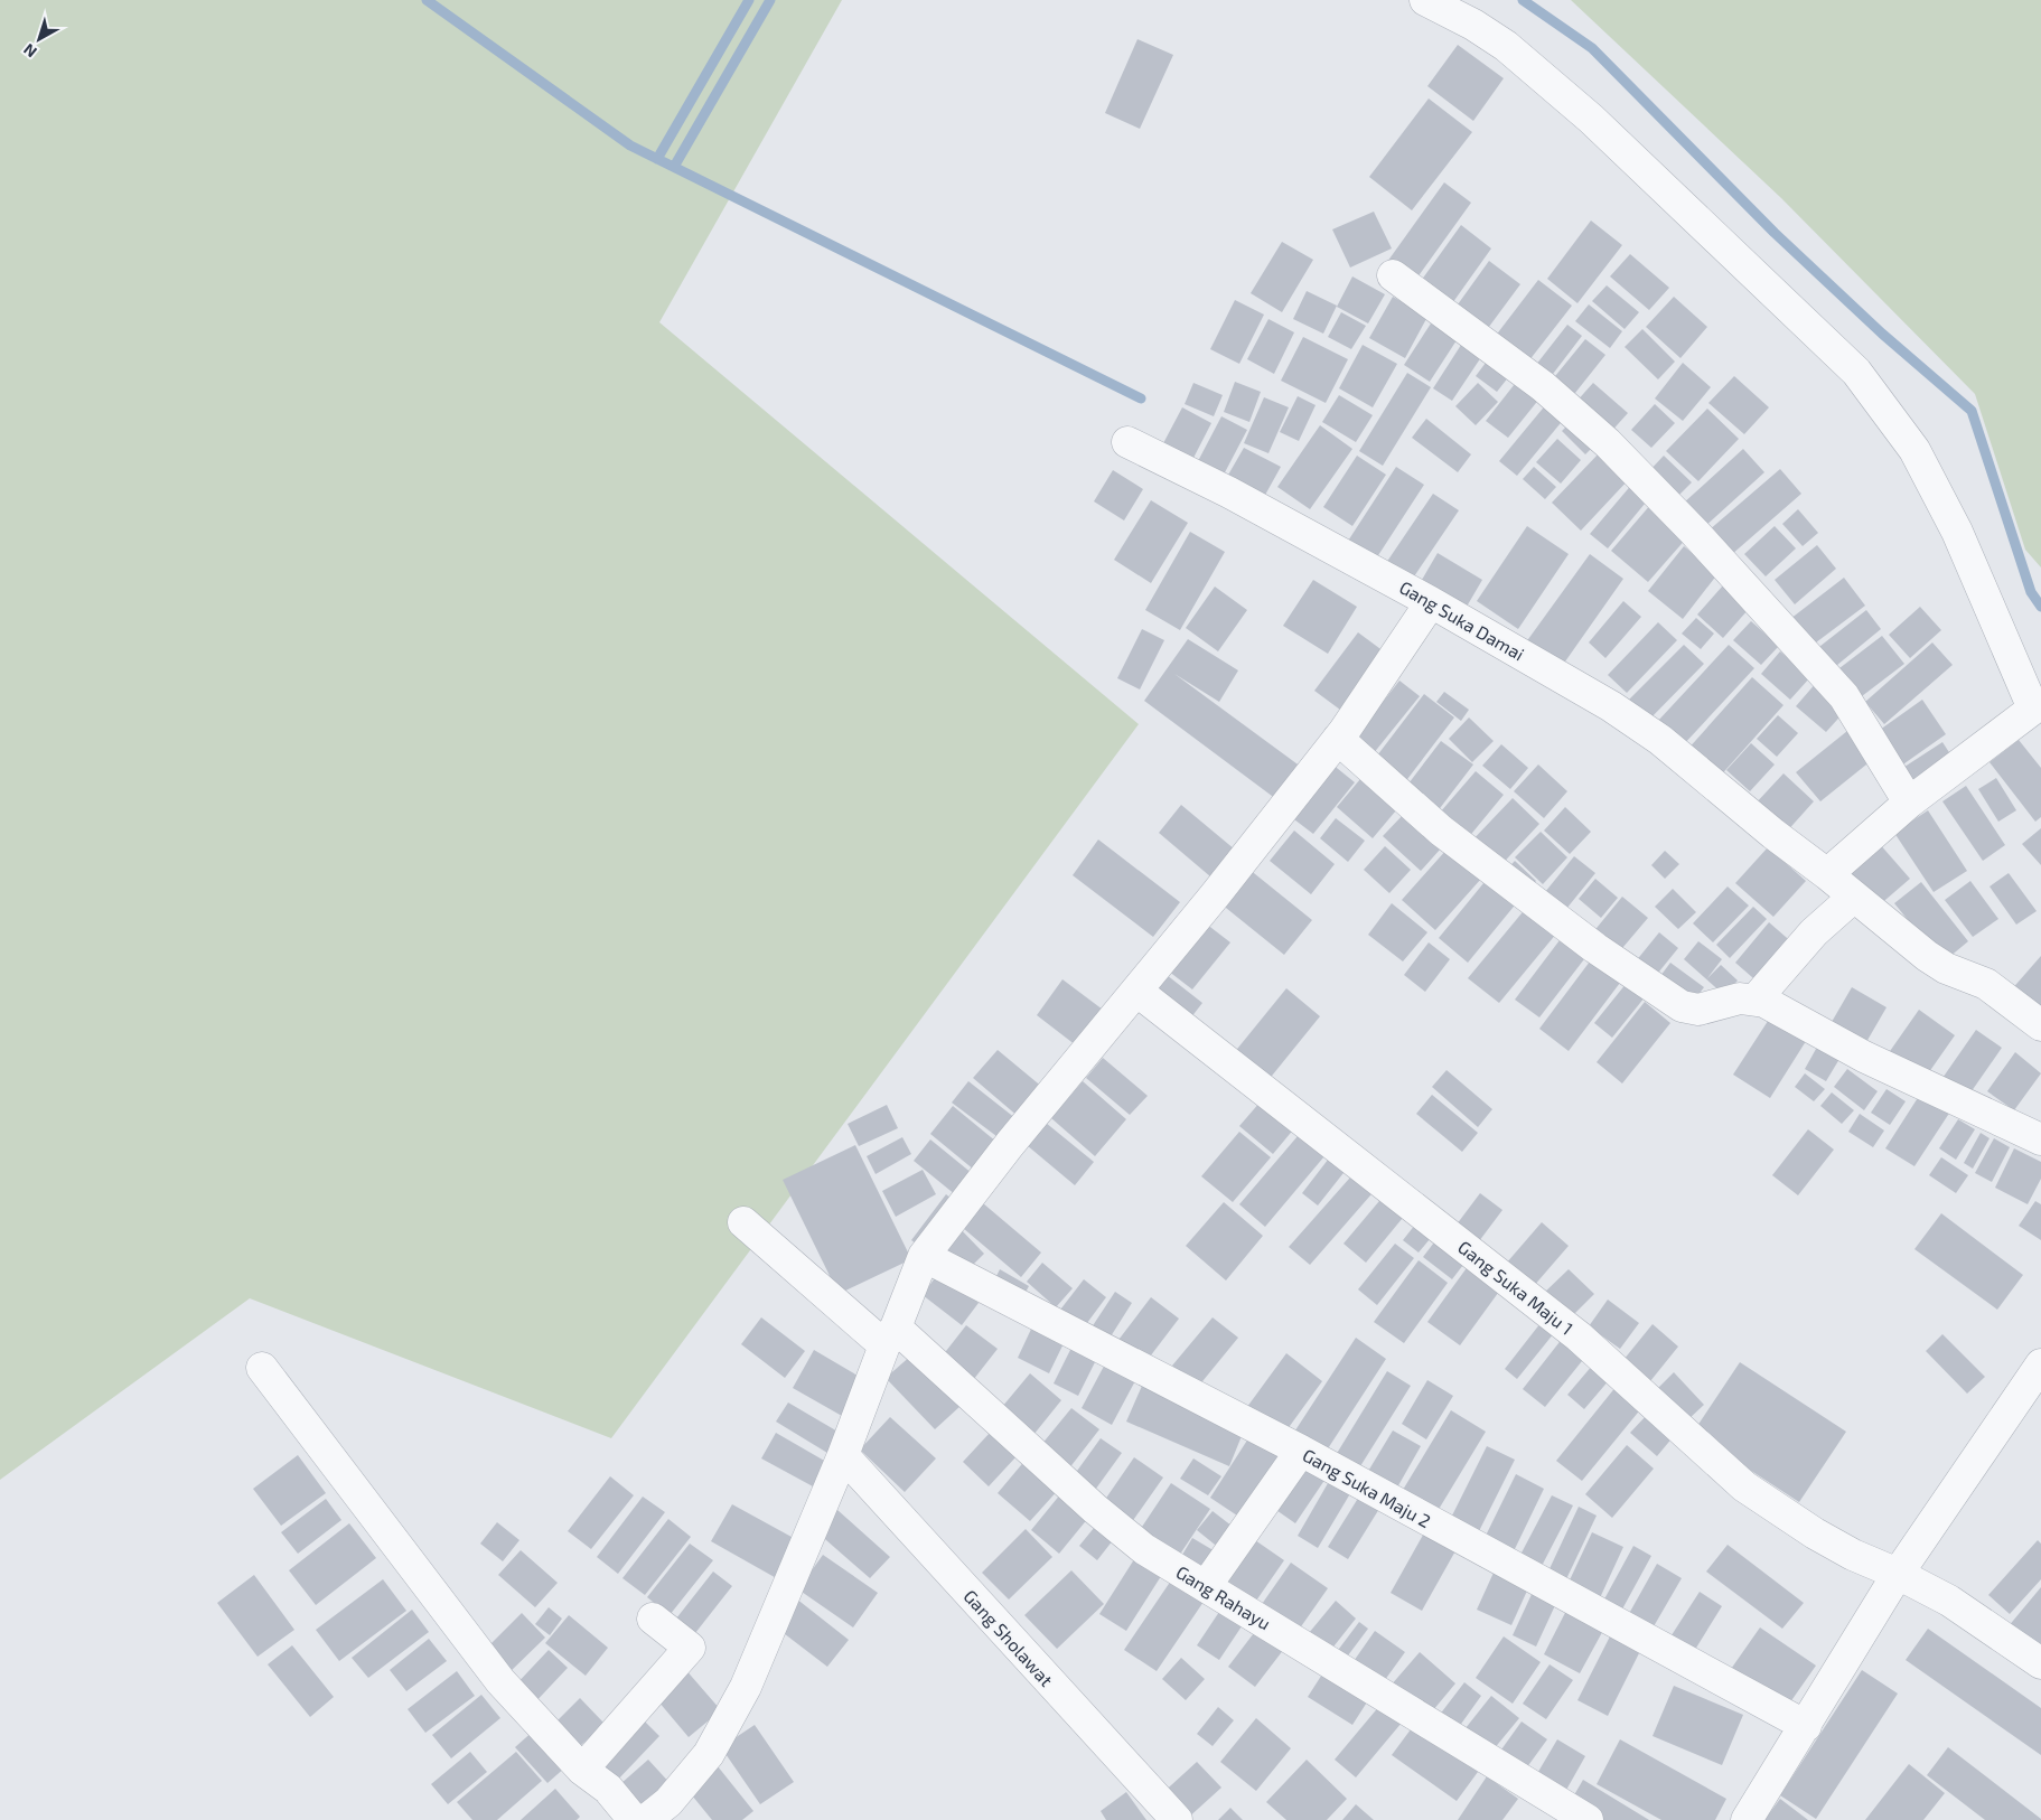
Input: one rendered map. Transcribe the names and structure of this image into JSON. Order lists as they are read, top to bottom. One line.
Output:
{"streets":{"street":["Gang Suka Damai","Gang Suka Maju 1","Gang Suka Maju 2","Gang Rahayu","Gang Sholawat"]},"north":"bottom left"}
